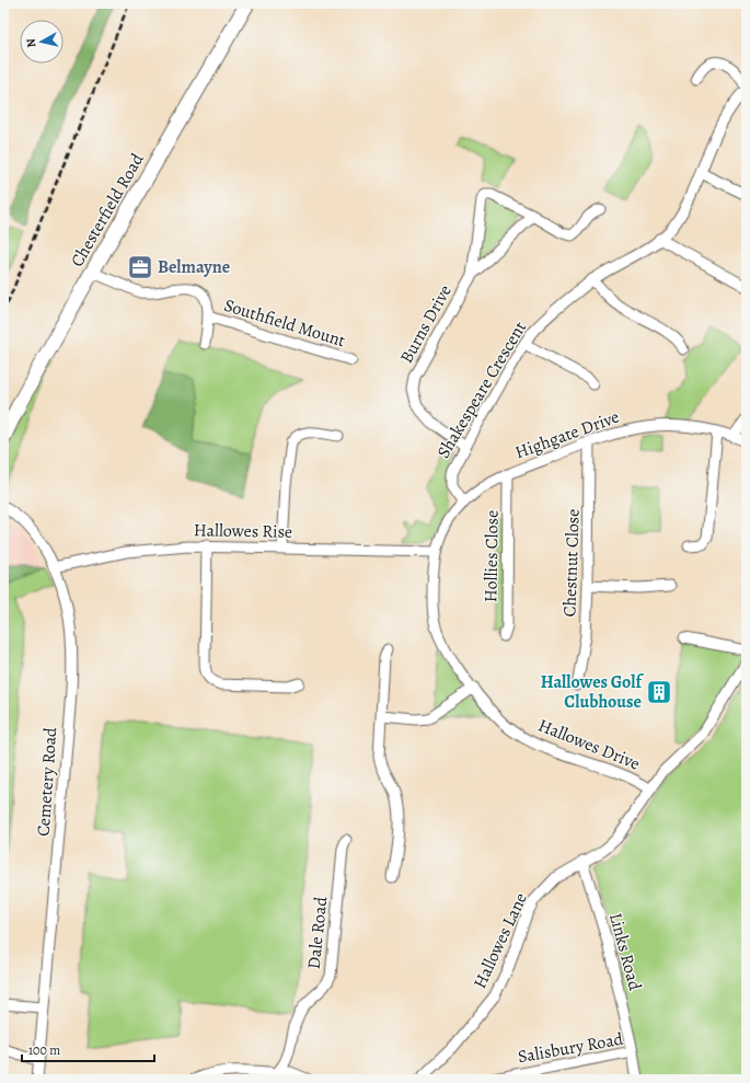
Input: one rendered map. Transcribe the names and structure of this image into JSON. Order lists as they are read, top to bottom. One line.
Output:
{"streets":{"main road":["Chesterfield Road"],"street":["Southfield Mount","Burns Drive","Shakespeare Crescent","Highgate Drive","Hallowes Rise","Hollies Close","Chestnut Close","Hallowes Drive","Cemetery Road","Dale Road","Hallowes Lane","Links Road","Salisbury Road"]},"crossings":[["Burns Drive","Shakespeare Crescent"],["Shakespeare Crescent","Highgate Drive"],["Highgate Drive","Hallowes Rise"],["Highgate Drive","Hollies Close"],["Highgate Drive","Chestnut Close"],["Highgate Drive","Hallowes Drive"],["Hallowes Rise","Hallowes Drive"],["Hallowes Rise","Cemetery Road"],["Hallowes Drive","Hallowes Lane"],["Hallowes Lane","Links Road"],["Links Road","Salisbury Road"]],"places":{"office":["Belmayne"],"building":["Hallowes Golf Clubhouse"]},"scale_bar":"100 m","north":"left"}
